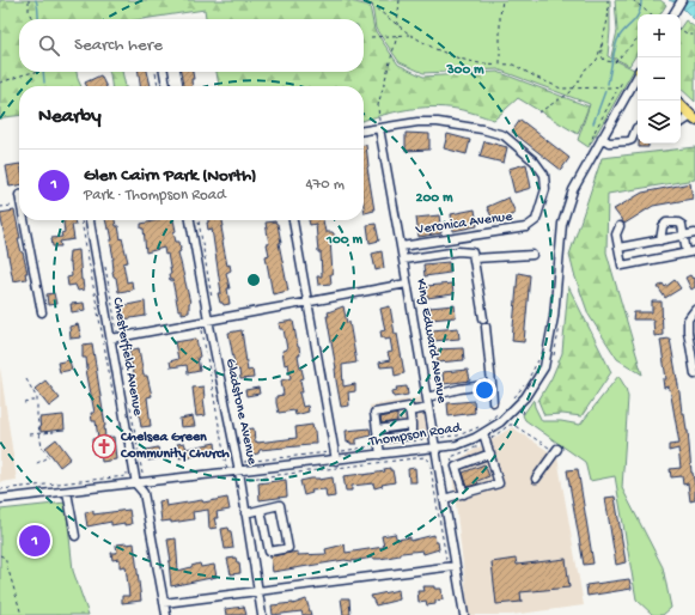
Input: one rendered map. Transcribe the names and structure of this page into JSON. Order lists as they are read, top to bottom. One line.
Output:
{"streets":{"street":["Veronica Avenue","King Edward Avenue","Chesterfield Avenue","Gladstone Avenue","Thompson Road"]},"crossings":[["Veronica Avenue","King Edward Avenue"],["King Edward Avenue","Thompson Road"],["Chesterfield Avenue","Thompson Road"],["Gladstone Avenue","Thompson Road"]],"places":{"church":["Chelsea Green Community Church"]},"page":{"map_buttons":["+","−"],"search":"Search here","heading":"Nearby","list":[{"mark":"1","name":"Glen Cairn Park (North)","note":"Park · Thompson Road","value":"470 m"}],"pins":"1"},"rings":["300 m","200 m","100 m"]}
